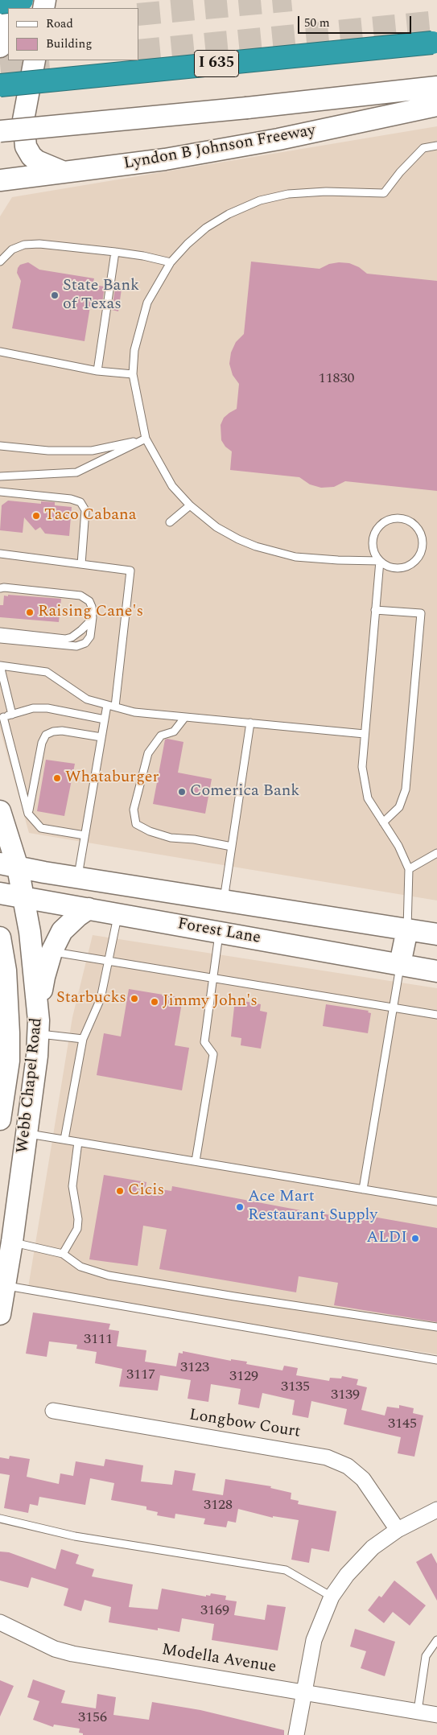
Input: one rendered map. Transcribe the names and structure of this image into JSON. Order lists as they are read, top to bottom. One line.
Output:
{"streets":{"highway":["I 635"],"main road":["Lyndon B Johnson Freeway","Forest Lane","Webb Chapel Road"],"street":["Longbow Court","Modella Avenue"]},"crossings":[["Forest Lane","Webb Chapel Road"]],"places":["State Bank of Texas","Taco Cabana","Raising Cane's","Whataburger","Comerica Bank","Starbucks","Jimmy John's","Cicis","Ace Mart Restaurant Supply","ALDI"],"house_numbers":["11830","3111","3123","3117","3129","3135","3139","3145","3128","3169","3156"],"legend":["Road","Building"],"scale_bar":"50 m"}
